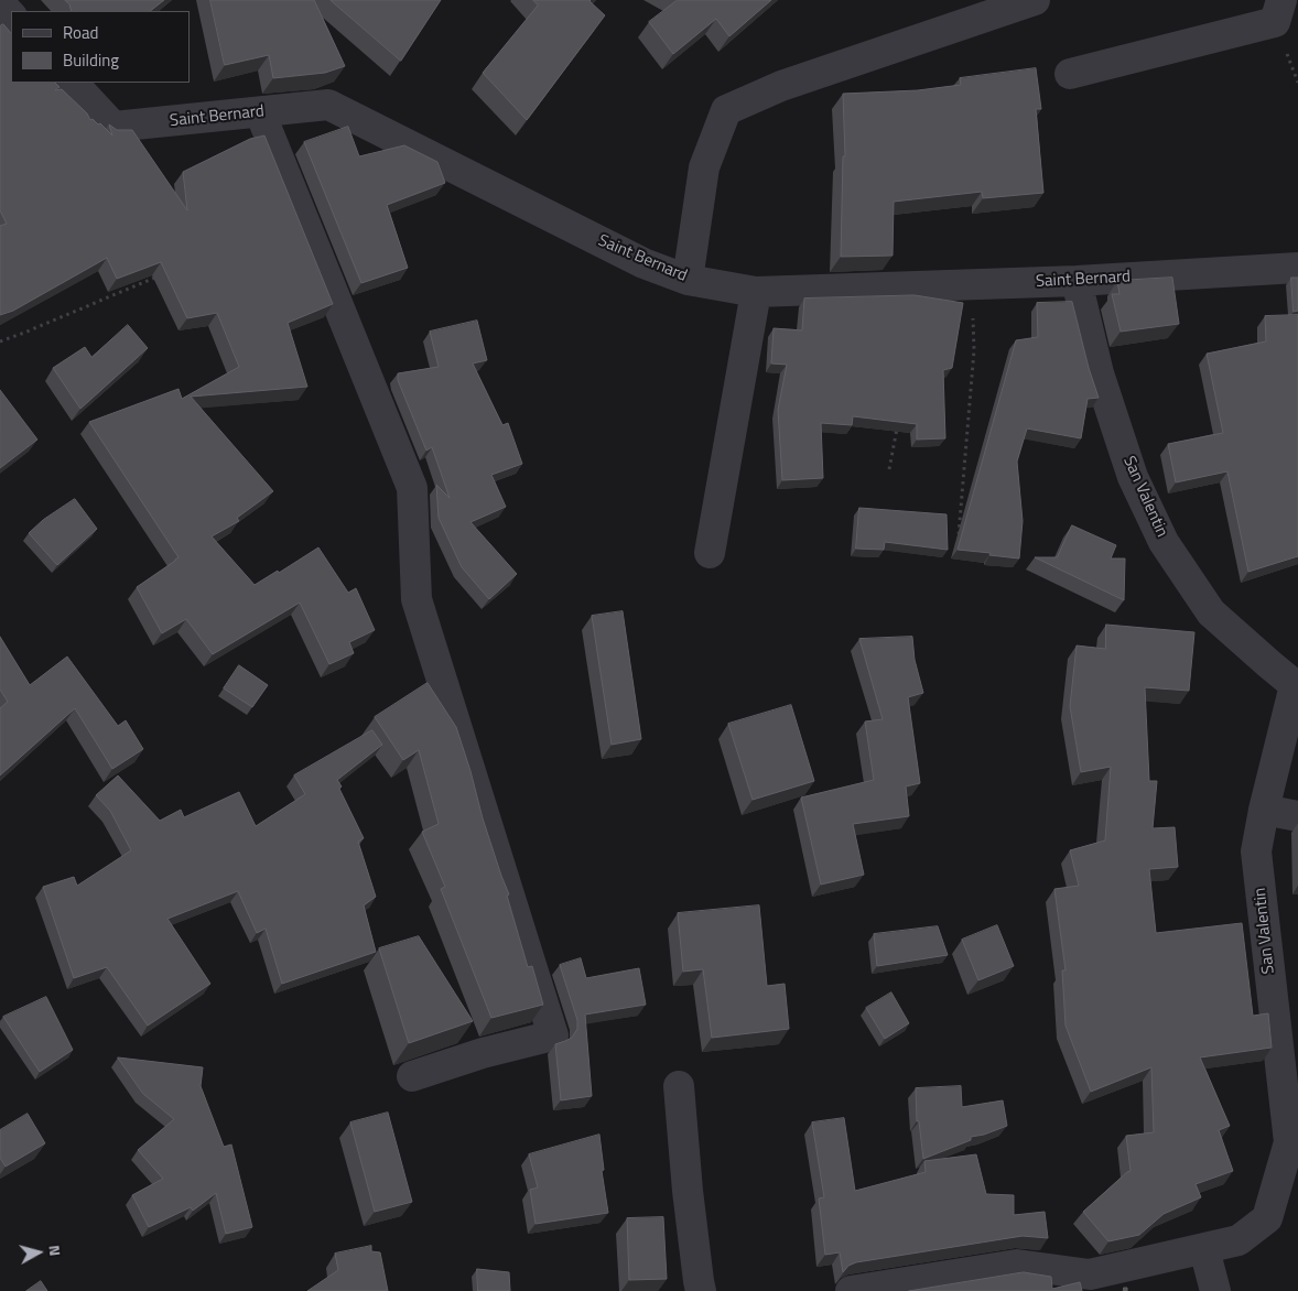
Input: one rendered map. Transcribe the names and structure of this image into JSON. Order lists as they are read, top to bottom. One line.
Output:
{"streets":{"street":["Saint Bernard","San Valentin"]},"crossings":[["Saint Bernard","San Valentin"]],"legend":["Road","Building"],"north":"right"}
